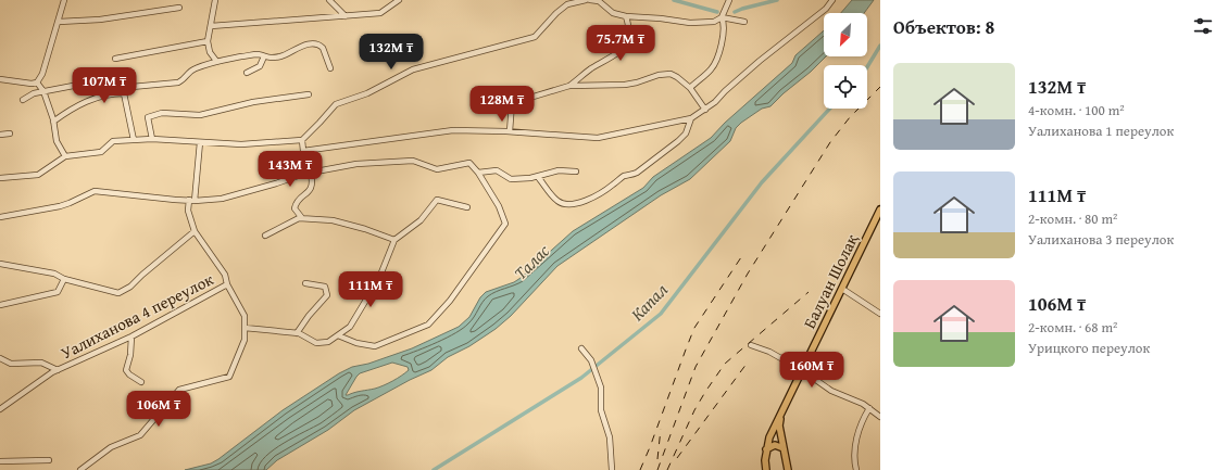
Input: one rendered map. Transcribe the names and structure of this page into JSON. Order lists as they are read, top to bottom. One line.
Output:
{"streets":{"main road":["Балуан Шолақ"],"street":["Уалиханова 4 переулок"]},"water":["Талас","Капал"],"north":"bottom left","page":{"heading":"Объектов: 8","price":["75.7M ₸","132M ₸","107M ₸","128M ₸","143M ₸","111M ₸","160M ₸","106M ₸"],"list":[{"name":"132M ₸","note":"4-комн. · 100 m² · Уалиханова 1 переулок"},{"name":"111M ₸","note":"2-комн. · 80 m² · Уалиханова 3 переулок"},{"name":"106M ₸","note":"2-комн. · 68 m² · Урицкого переулок"}]}}
